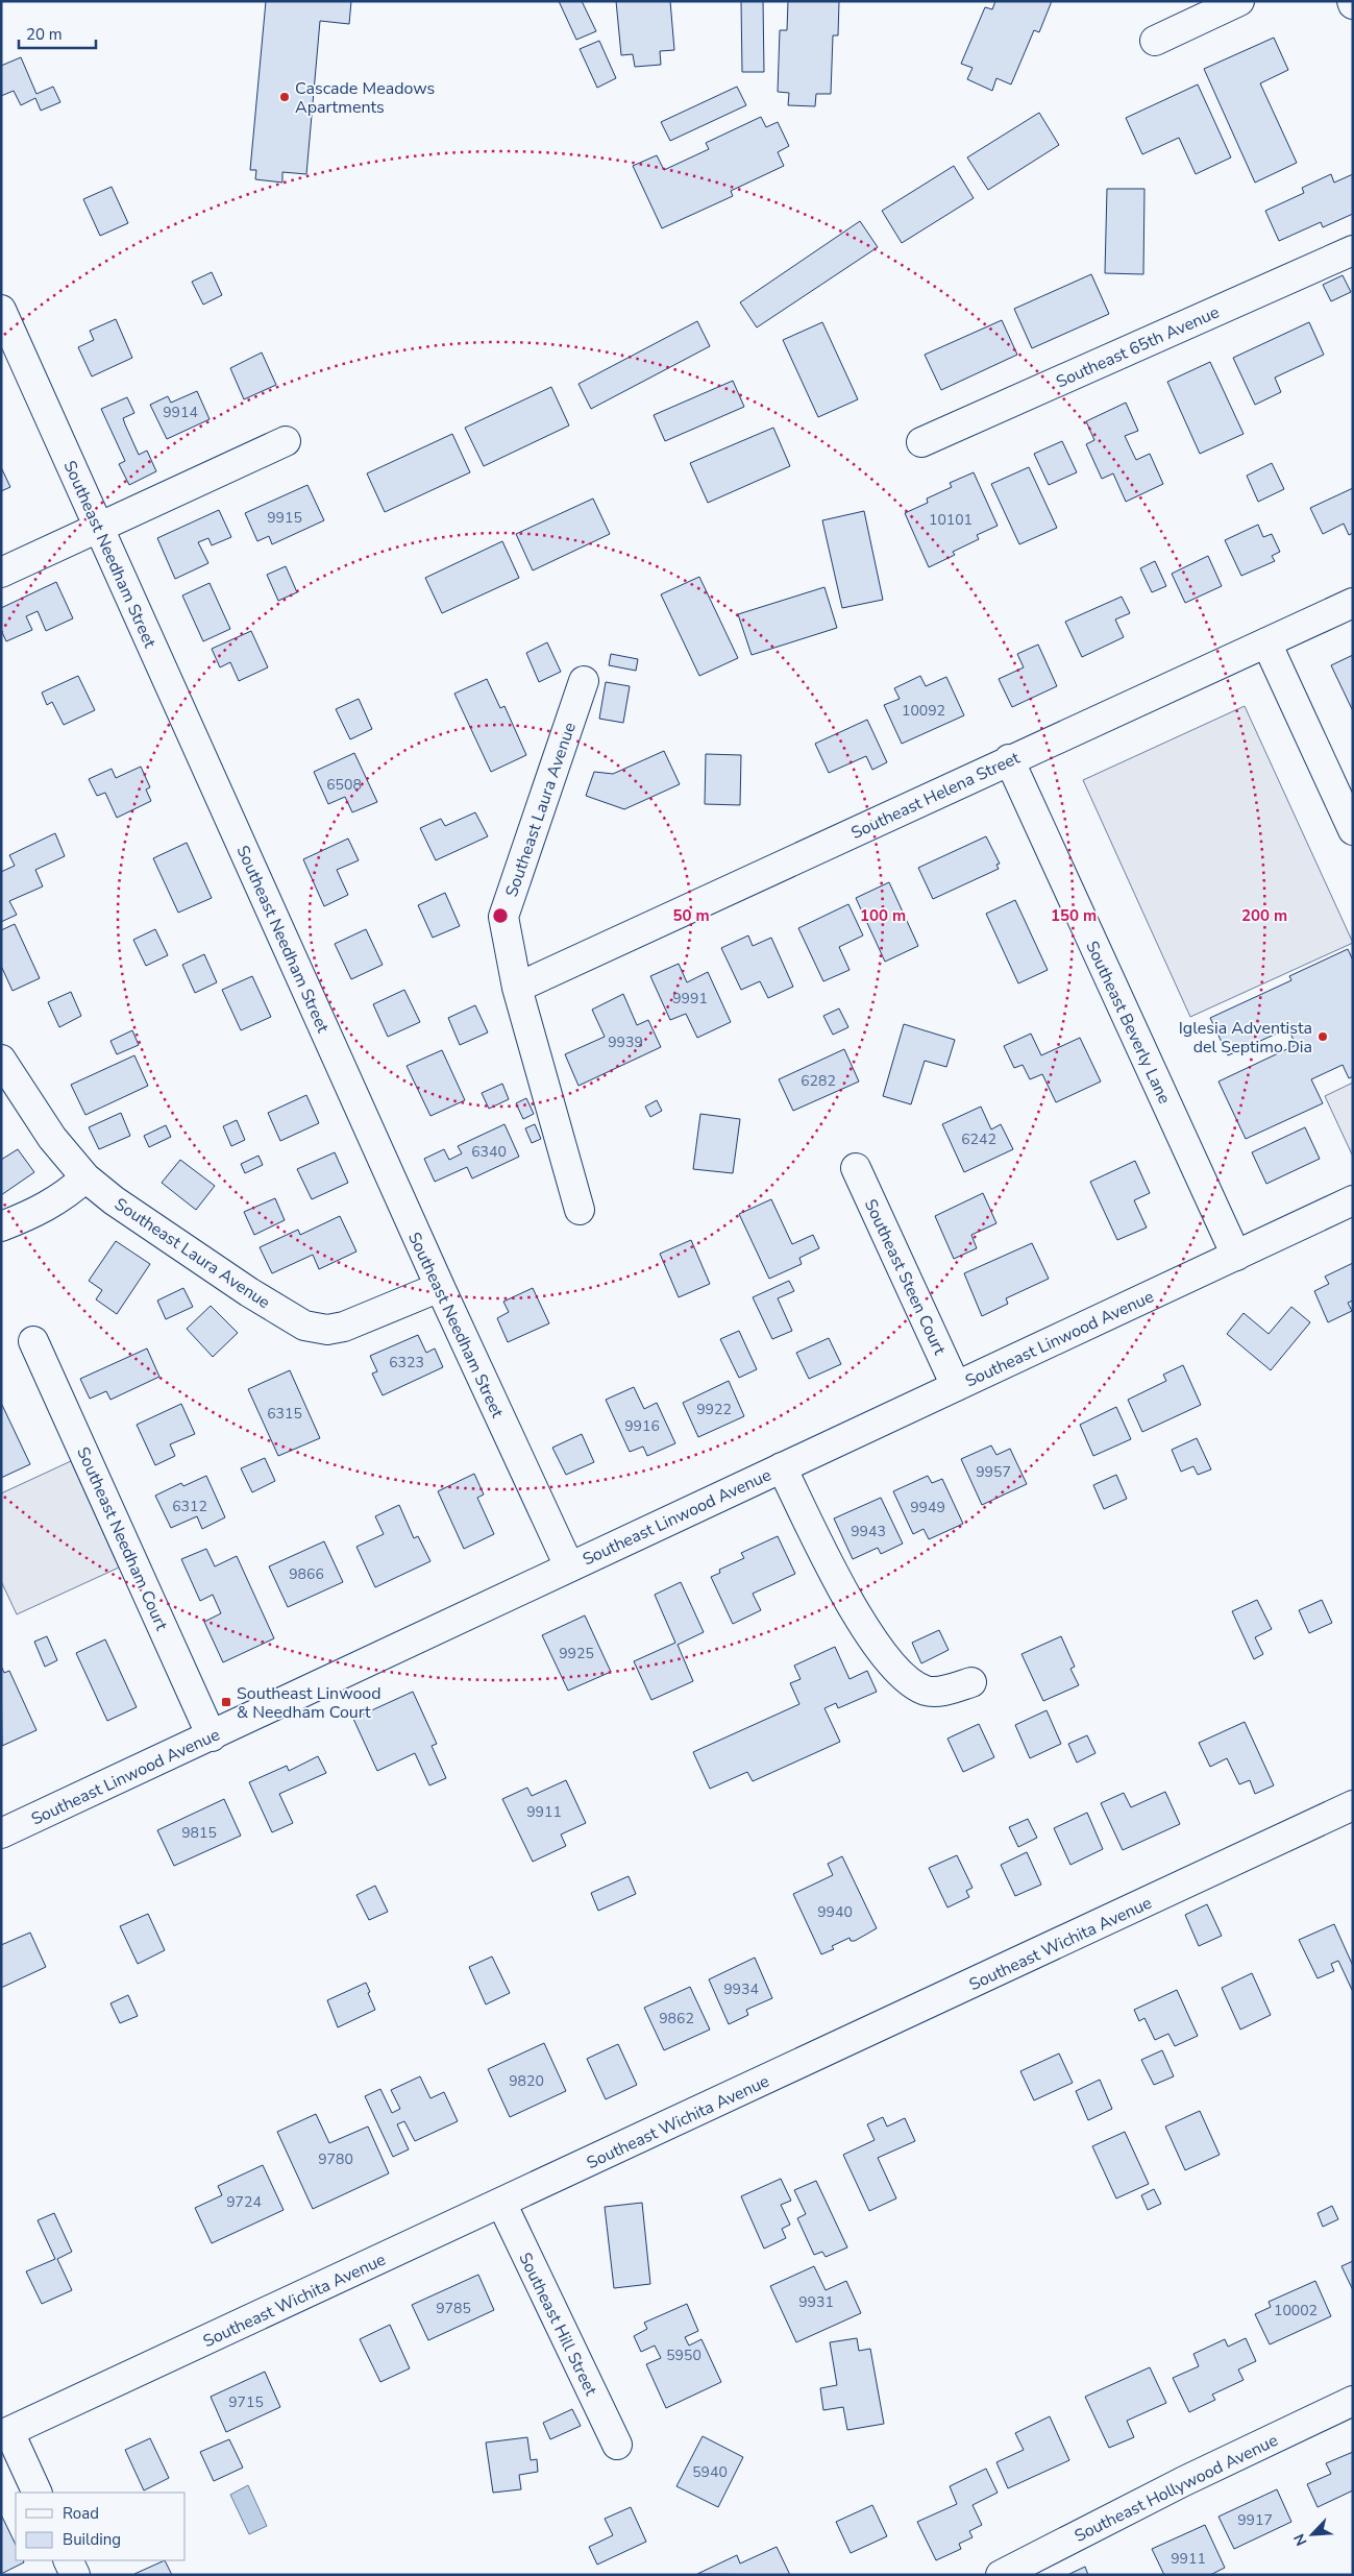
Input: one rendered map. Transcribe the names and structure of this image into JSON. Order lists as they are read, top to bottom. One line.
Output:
{"streets":{"street":["Southeast 65th Avenue","Southeast Needham Street","Southeast Helena Street","Southeast Laura Avenue","Southeast Beverly Lane","Southeast Steen Court","Southeast Linwood Avenue","Southeast Needham Court","Southeast Wichita Avenue","Southeast Hill Street","Southeast Hollywood Avenue"]},"crossings":[["Southeast Needham Street","Southeast Laura Avenue"],["Southeast Needham Street","Southeast Linwood Avenue"],["Southeast Helena Street","Southeast Laura Avenue"],["Southeast Helena Street","Southeast Beverly Lane"],["Southeast Beverly Lane","Southeast Linwood Avenue"],["Southeast Steen Court","Southeast Linwood Avenue"],["Southeast Linwood Avenue","Southeast Needham Court"],["Southeast Wichita Avenue","Southeast Hill Street"]],"places":{"other":["Cascade Meadows Apartments","Iglesia Adventista del Septimo Dia"],"transit":["Southeast Linwood & Needham Court"]},"house_numbers":["9914","9915","10101","10092","6508","9991","9939","6282","6242","6340","6323","9922","6315","9916","9957","6312","9949","9943","9866","9925","9911","9815","9940","9934","9862","9820","9780","9724","9931","9785","10002","5950","9715","5940","9917","9911"],"legend":["Road","Building"],"scale_bar":"20 m","north":"bottom left","rings":["50 m","100 m","150 m","200 m"]}
